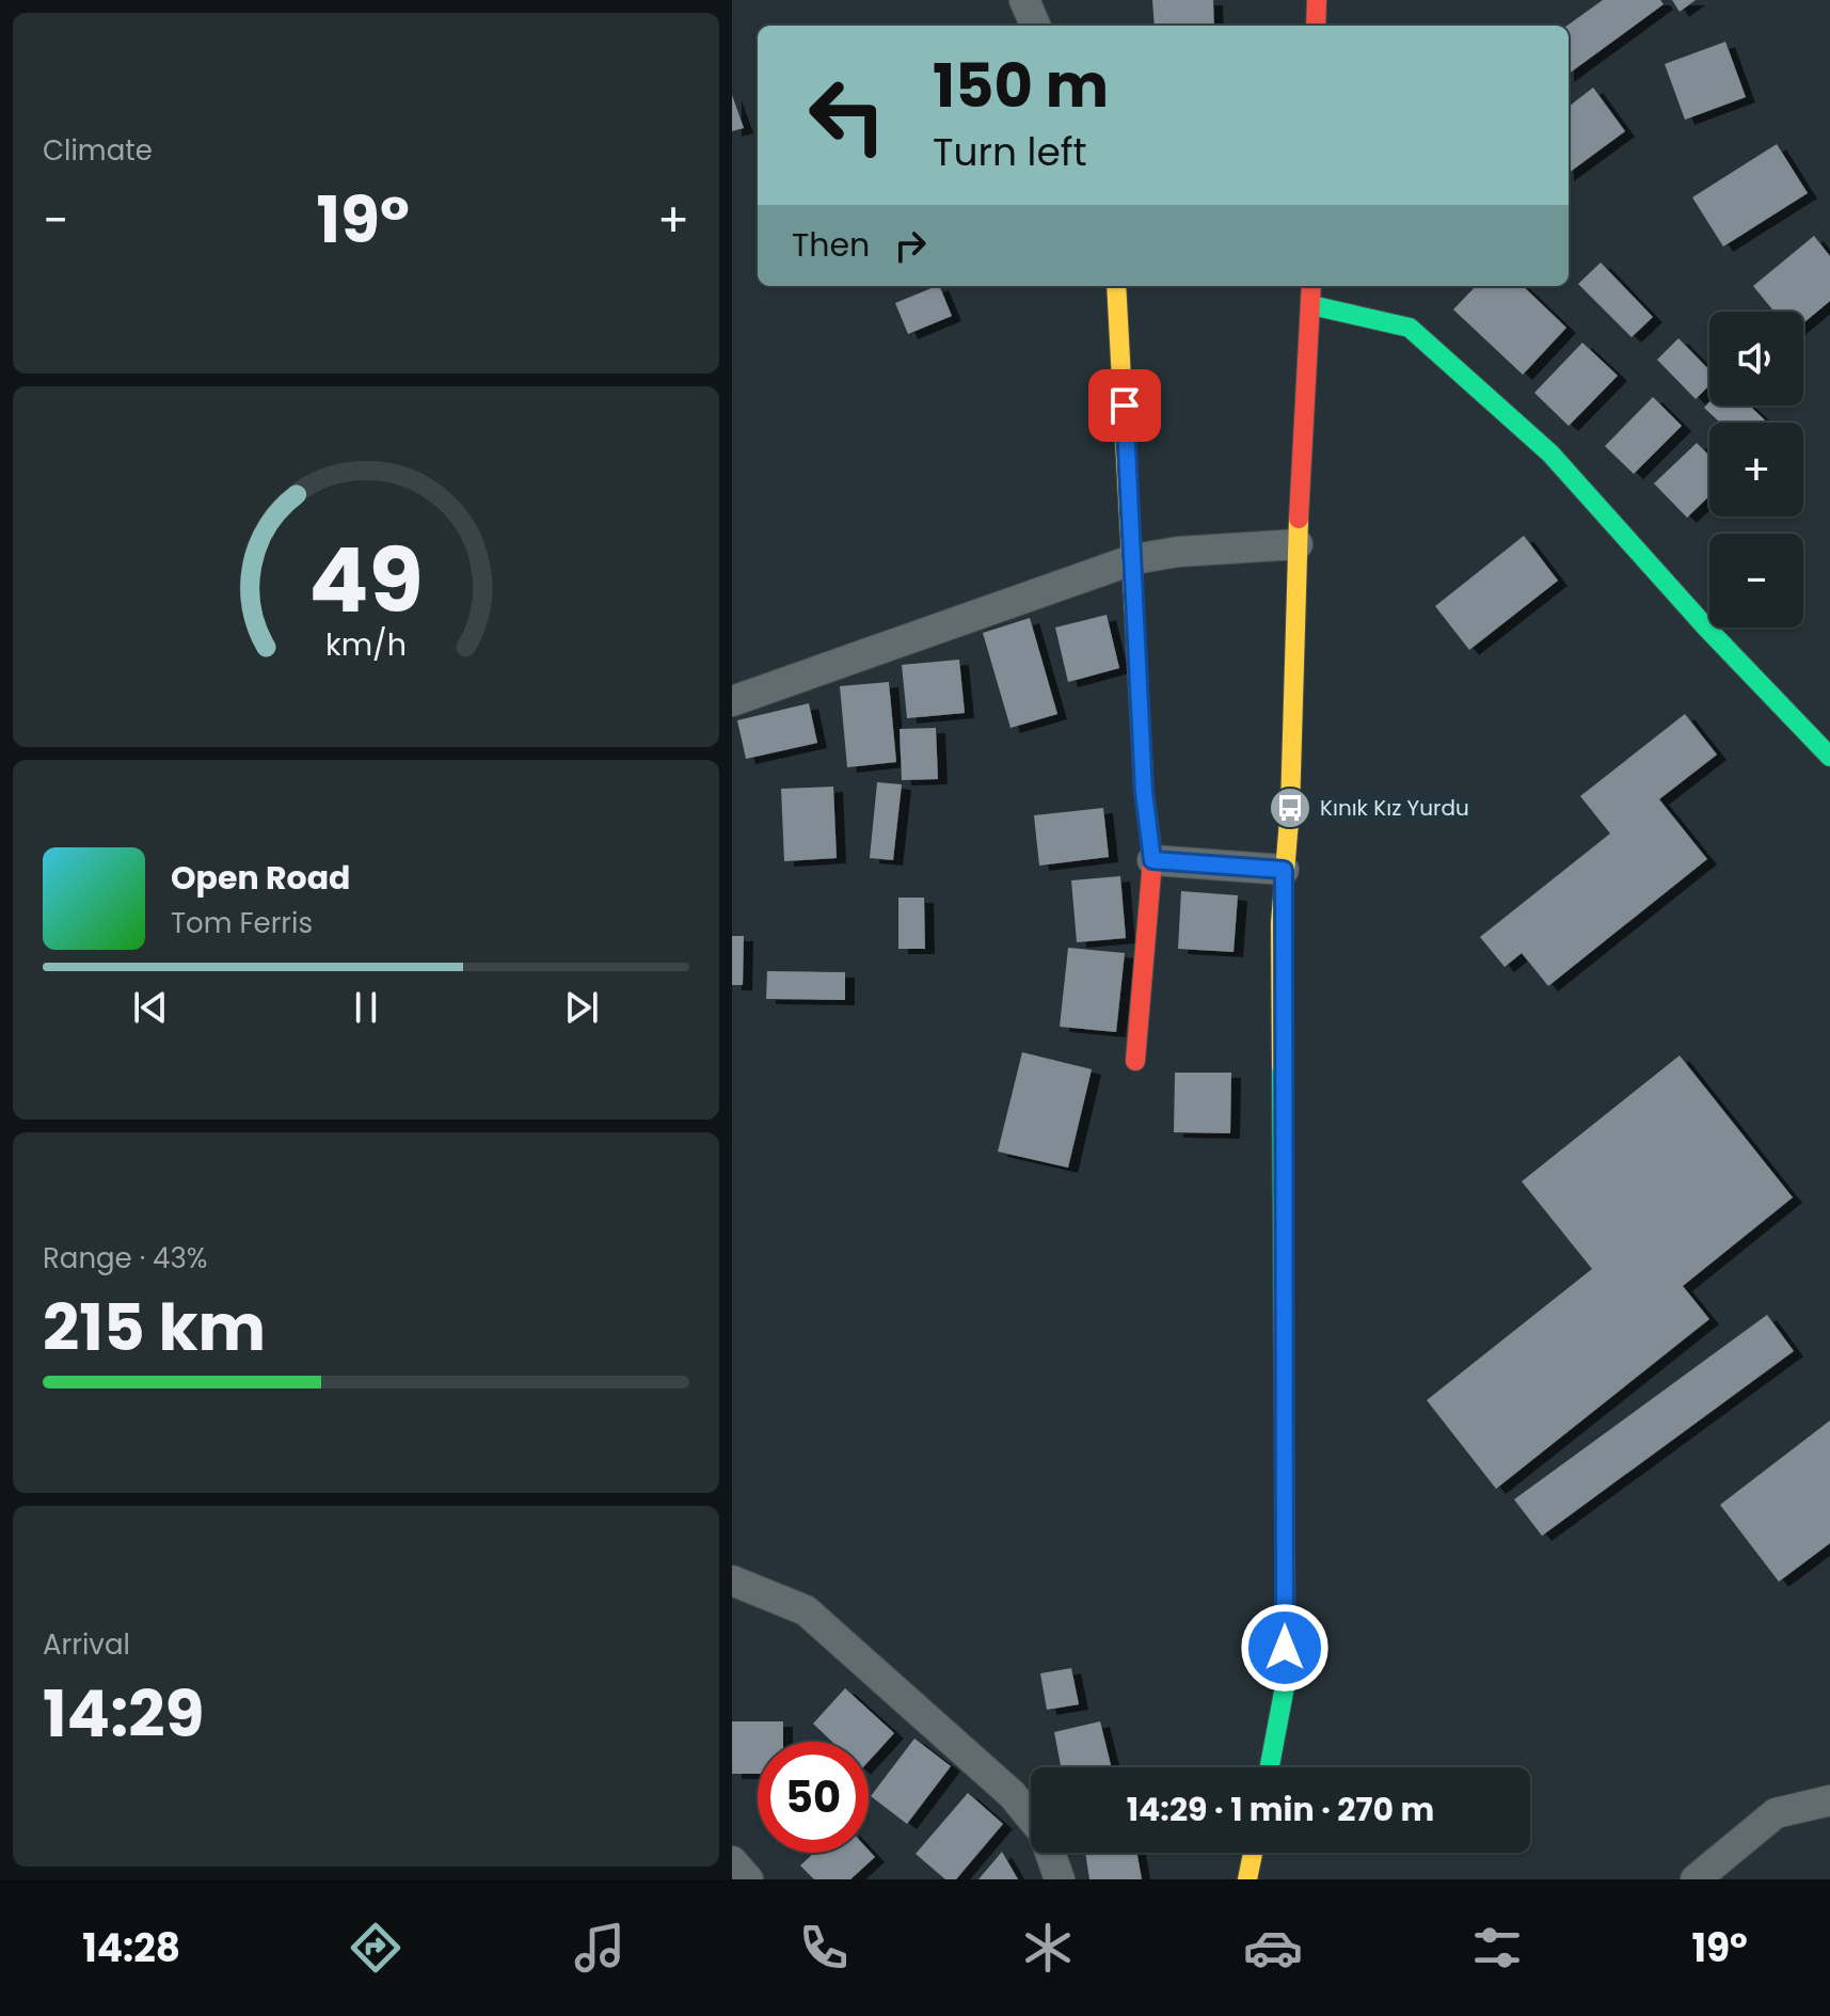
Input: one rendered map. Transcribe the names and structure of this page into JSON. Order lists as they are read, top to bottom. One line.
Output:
{"places":{"bus stop":["Kınık Kız Yurdu"]},"page":{"tile":["Climate",["Range · 43%","215 km"],["Arrival","14:29"]],"turn":["150 m","Turn left"],"heat":["−","19°","+"],"then":"Then","map_buttons":["+","−"],"song":["Open Road","Tom Ferris"],"limit":"50","trip":"14:29 · 1 min · 270 m","tabs":["14:28","19°"],"gauge":["49","km/h"]}}
